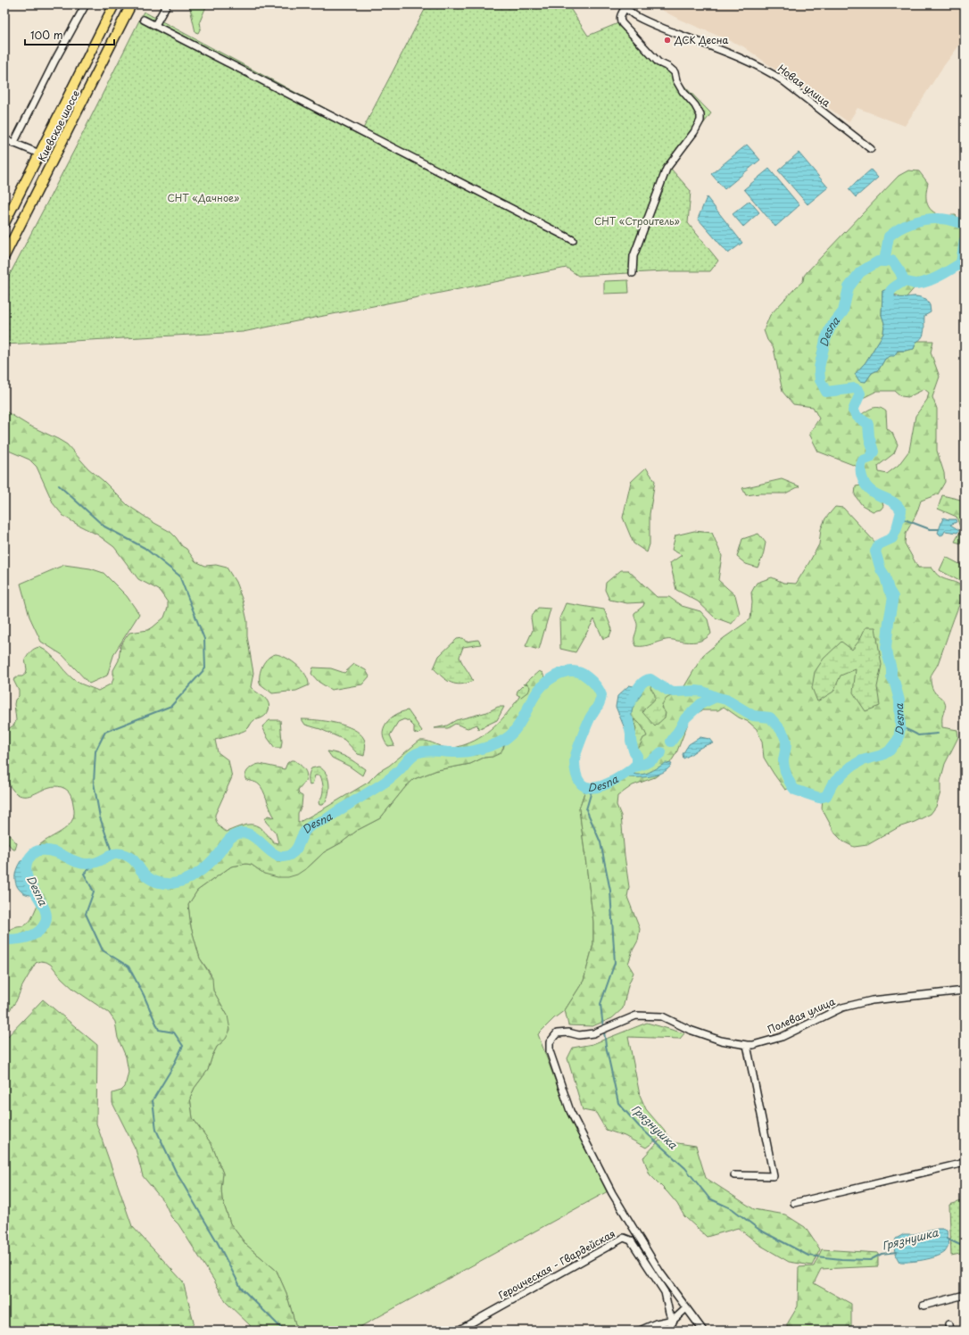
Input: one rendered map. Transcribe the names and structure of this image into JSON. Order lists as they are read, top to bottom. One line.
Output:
{"streets":{"highway":["Киевское шоссе"],"street":["Новая улица","Полевая улица","Героическая - Гвардейская"]},"water":["Desna","Грязнушка"],"parks":["СНТ «Дачное»","СНТ «Строитель»"],"places":["ДСК Десна"],"scale_bar":"100 m"}
